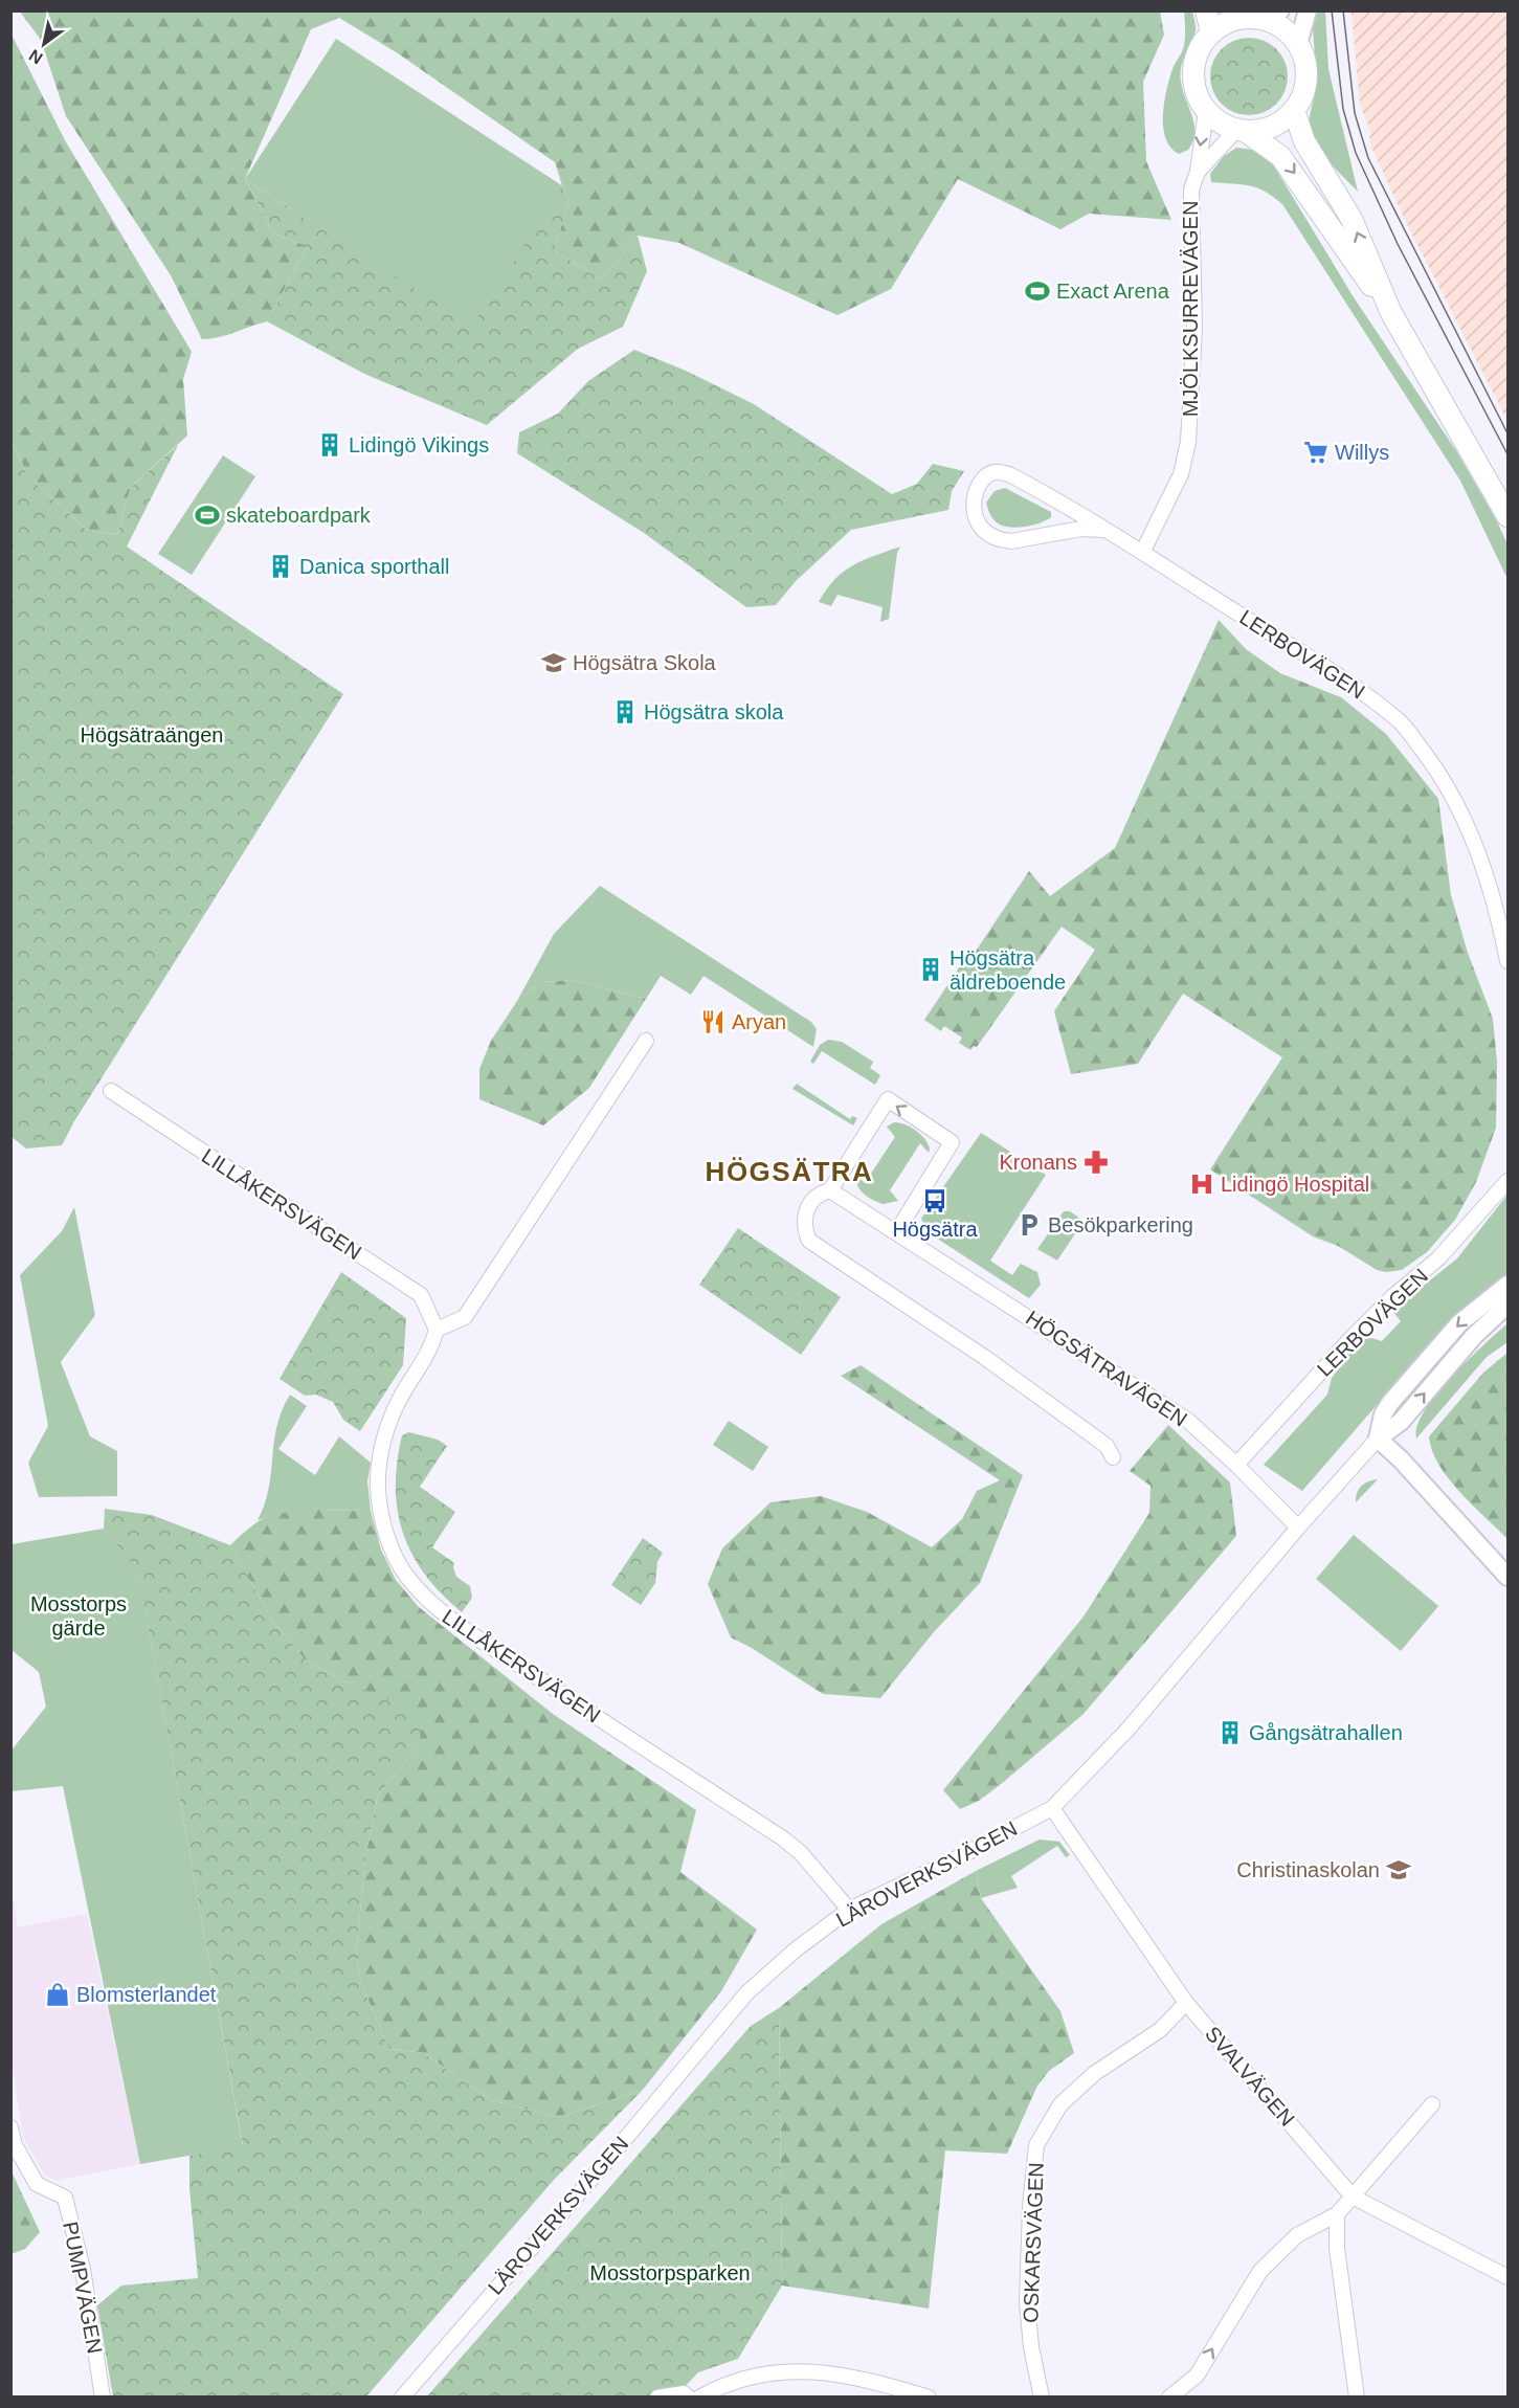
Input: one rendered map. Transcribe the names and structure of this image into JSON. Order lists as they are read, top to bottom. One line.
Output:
{"streets":{"street":["MJÖLKSURREVÄGEN","LERBOVÄGEN","LILLÅKERSVÄGEN","HÖGSÄTRAVÄGEN","LÄROVERKSVÄGEN","SVALVÄGEN","OSKARSVÄGEN","PUMPVÄGEN"]},"crossings":[["MJÖLKSURREVÄGEN","LERBOVÄGEN"],["LERBOVÄGEN","HÖGSÄTRAVÄGEN"],["LILLÅKERSVÄGEN","LÄROVERKSVÄGEN"],["HÖGSÄTRAVÄGEN","LÄROVERKSVÄGEN"],["LÄROVERKSVÄGEN","SVALVÄGEN"],["SVALVÄGEN","OSKARSVÄGEN"]],"districts":["HÖGSÄTRA"],"parks":["Högsätraängen","Mosstorps gärde","Mosstorpsparken"],"places":{"sports":["Exact Arena","skateboardpark"],"building":["Lidingö Vikings","Danica sporthall","Högsätra skola","Högsätra äldreboende","Gångsätrahallen"],"supermarket":["Willys"],"school or university":["Högsätra Skola","Christinaskolan"],"restaurant":["Aryan"],"pharmacy":["Kronans"],"hospital":["Lidingö Hospital"],"bus stop":["Högsätra"],"parking":["Besökparkering"],"shop":["Blomsterlandet"]},"north":"bottom left"}
